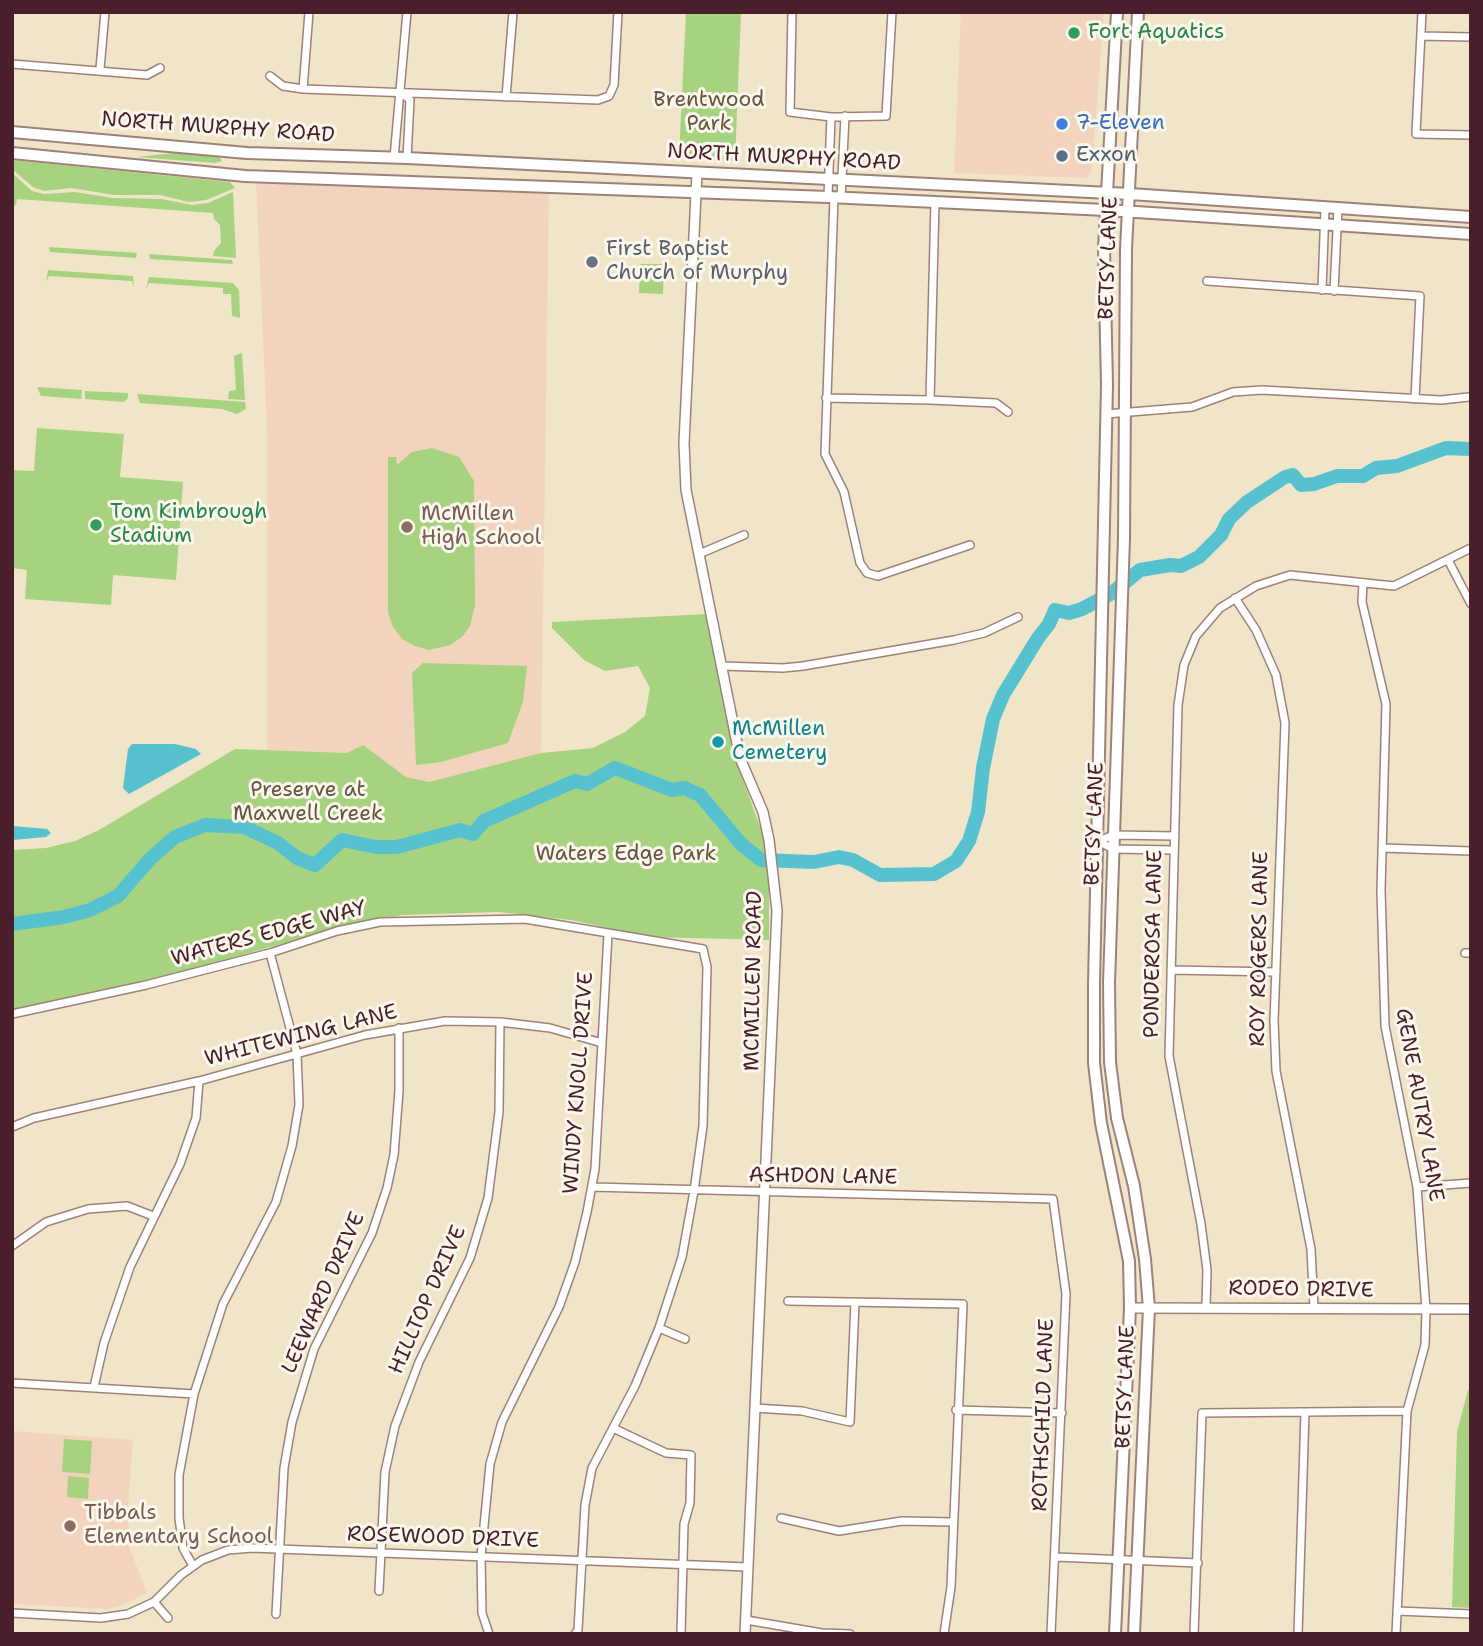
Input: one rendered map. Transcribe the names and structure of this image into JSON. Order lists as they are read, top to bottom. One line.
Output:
{"streets":{"main road":["NORTH MURPHY ROAD","BETSY LANE"],"street":["WATERS EDGE WAY","PONDEROSA LANE","ROY ROGERS LANE","MCMILLEN ROAD","WHITEWING LANE","WINDY KNOLL DRIVE","GENE AUTRY LANE","ASHDON LANE","RODEO DRIVE","LEEWARD DRIVE","HILLTOP DRIVE","ROTHSCHILD LANE","ROSEWOOD DRIVE"]},"crossings":[["NORTH MURPHY ROAD","BETSY LANE"],["NORTH MURPHY ROAD","MCMILLEN ROAD"],["BETSY LANE","RODEO DRIVE"],["WATERS EDGE WAY","WINDY KNOLL DRIVE"],["WATERS EDGE WAY","ASHDON LANE"],["PONDEROSA LANE","ROY ROGERS LANE"],["PONDEROSA LANE","GENE AUTRY LANE"],["PONDEROSA LANE","RODEO DRIVE"],["ROY ROGERS LANE","RODEO DRIVE"],["MCMILLEN ROAD","ASHDON LANE"],["MCMILLEN ROAD","ROSEWOOD DRIVE"],["WHITEWING LANE","WINDY KNOLL DRIVE"],["WHITEWING LANE","LEEWARD DRIVE"],["WHITEWING LANE","HILLTOP DRIVE"],["WINDY KNOLL DRIVE","ASHDON LANE"],["WINDY KNOLL DRIVE","ROSEWOOD DRIVE"],["GENE AUTRY LANE","RODEO DRIVE"],["ASHDON LANE","ROTHSCHILD LANE"],["LEEWARD DRIVE","ROSEWOOD DRIVE"],["HILLTOP DRIVE","ROSEWOOD DRIVE"]],"parks":["Brentwood Park","Preserve at Maxwell Creek","Waters Edge Park"],"places":["Fort Aquatics","7-Eleven","Exxon","First Baptist Church of Murphy","Tom Kimbrough Stadium","McMillen High School","McMillen Cemetery","Tibbals Elementary School"]}
